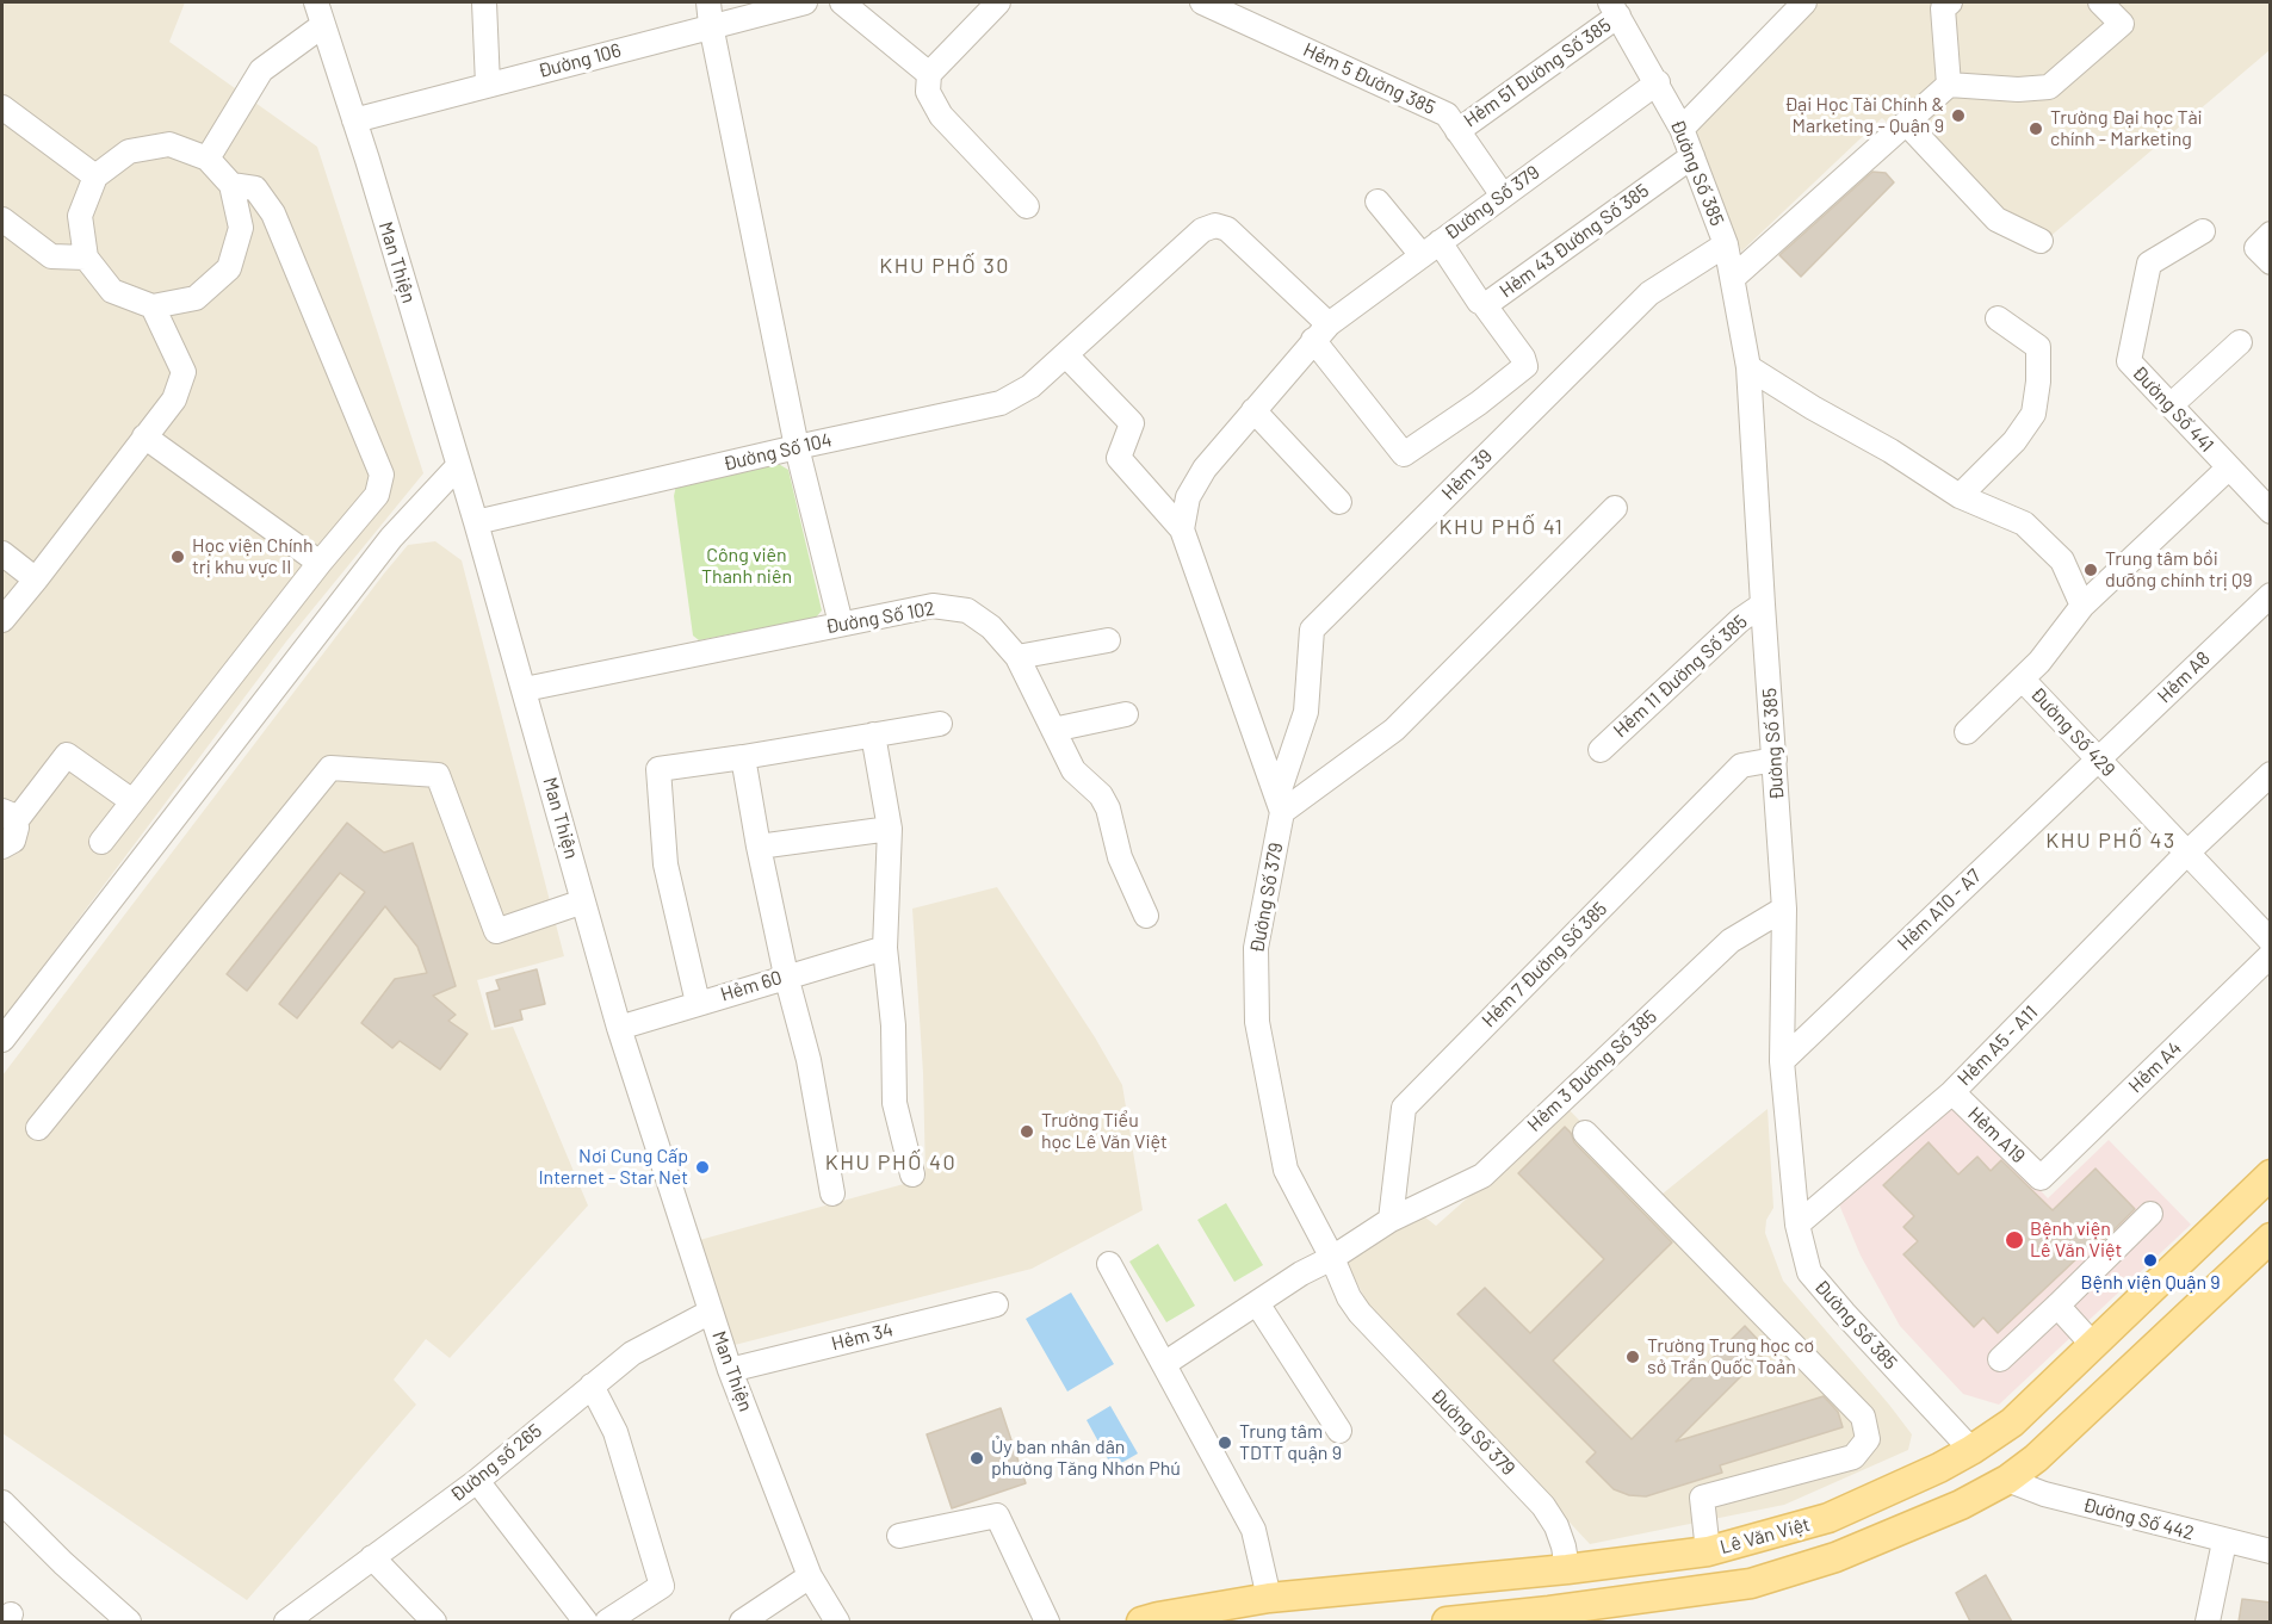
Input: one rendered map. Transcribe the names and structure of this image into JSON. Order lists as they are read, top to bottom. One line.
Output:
{"streets":{"main road":["Lê Văn Việt"],"street":["Đường 106","Hẻm 51 Đường Số 385","Hẻm 5 Đường 385","Đường Số 385","Đường Số 379","Hẻm 43 Đường Số 385","Man Thiện","Đường Số 441","Đường Số 104","Hẻm 39","Đường Số 102","Hẻm 11 Đường Số 385","Hẻm A8","Đường Số 429","Hẻm A10 - A7","Hẻm 7 Đường Số 385","Hẻm 60","Hẻm A5 - A11","Hẻm A4","Hẻm 3 Đường Số 385","Hẻm A19","Hẻm 34","Đường số 265","Đường Số 442"]},"crossings":[["Đường 106","Man Thiện"],["Hẻm 51 Đường Số 385","Hẻm 5 Đường 385"],["Hẻm 51 Đường Số 385","Đường Số 385"],["Hẻm 5 Đường 385","Đường Số 379"],["Đường Số 385","Đường Số 379"],["Đường Số 385","Hẻm 43 Đường Số 385"],["Đường Số 385","Hẻm 39"],["Đường Số 385","Hẻm 11 Đường Số 385"],["Đường Số 385","Hẻm A10 - A7"],["Đường Số 385","Hẻm 7 Đường Số 385"],["Đường Số 385","Hẻm A5 - A11"],["Đường Số 385","Hẻm 3 Đường Số 385"],["Đường Số 385","Lê Văn Việt"],["Đường Số 379","Hẻm 43 Đường Số 385"],["Đường Số 379","Hẻm 39"],["Đường Số 379","Hẻm 3 Đường Số 385"],["Đường Số 379","Lê Văn Việt"],["Man Thiện","Đường Số 104"],["Man Thiện","Đường Số 102"],["Man Thiện","Hẻm 60"],["Man Thiện","Hẻm 34"],["Man Thiện","Đường số 265"],["Đường Số 441","Đường Số 429"],["Hẻm A8","Đường Số 429"],["Hẻm A8","Hẻm A10 - A7"],["Đường Số 429","Hẻm A10 - A7"],["Đường Số 429","Hẻm A5 - A11"],["Hẻm 7 Đường Số 385","Hẻm 3 Đường Số 385"],["Hẻm A5 - A11","Hẻm A19"],["Hẻm A4","Hẻm A19"],["Đường Số 442","Lê Văn Việt"]],"districts":["KHU PHỐ 30","KHU PHỐ 41","KHU PHỐ 43","KHU PHỐ 40"],"parks":["Công viên Thanh niên"],"places":["Đại Học Tài Chính & Marketing - Quận 9","Trường Đại học Tài chính - Marketing","Học viện Chính trị khu vực II","Trung tâm bồi dưỡng chính trị Q9","Trường Tiểu học Lê Văn Việt","Nơi Cung Cấp Internet - Star Net","Bệnh viện Lê Văn Việt","Bệnh viện Quận 9","Trường Trung học cơ sở Trần Quốc Toản","Trung tâm TDTT quận 9","Ủy ban nhân dân phường Tăng Nhơn Phú"]}
